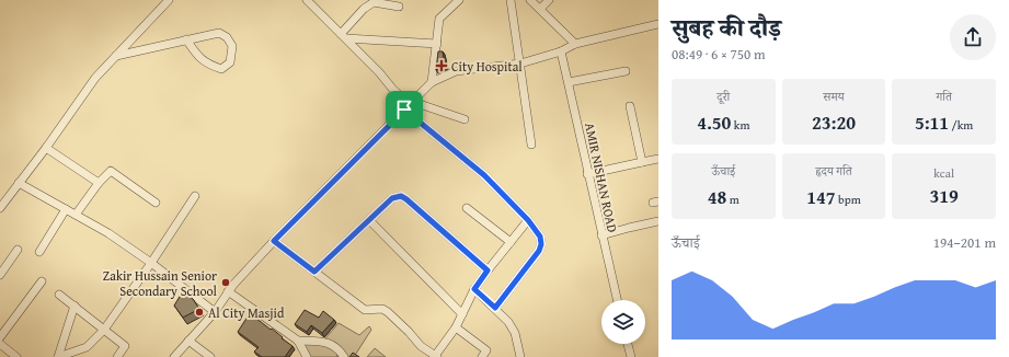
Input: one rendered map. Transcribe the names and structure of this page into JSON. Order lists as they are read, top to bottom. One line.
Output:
{"streets":{"street":["AMIR NISHAN ROAD"]},"places":{"health":["City Hospital"],"other":["Zakir Hussain Senior Secondary School","Al City Masjid"]},"page":{"heading":["सुबह की दौड़","08:49 · 6 × 750 m"],"stats":[["दूरी","4.50 km"],["समय","23:20"],["गति","5:11 /km"],["ऊँचाई","48 m"],["हृदय गति","147 bpm"],["kcal","319"]],"chart":["ऊँचाई","194–201 m"]}}
